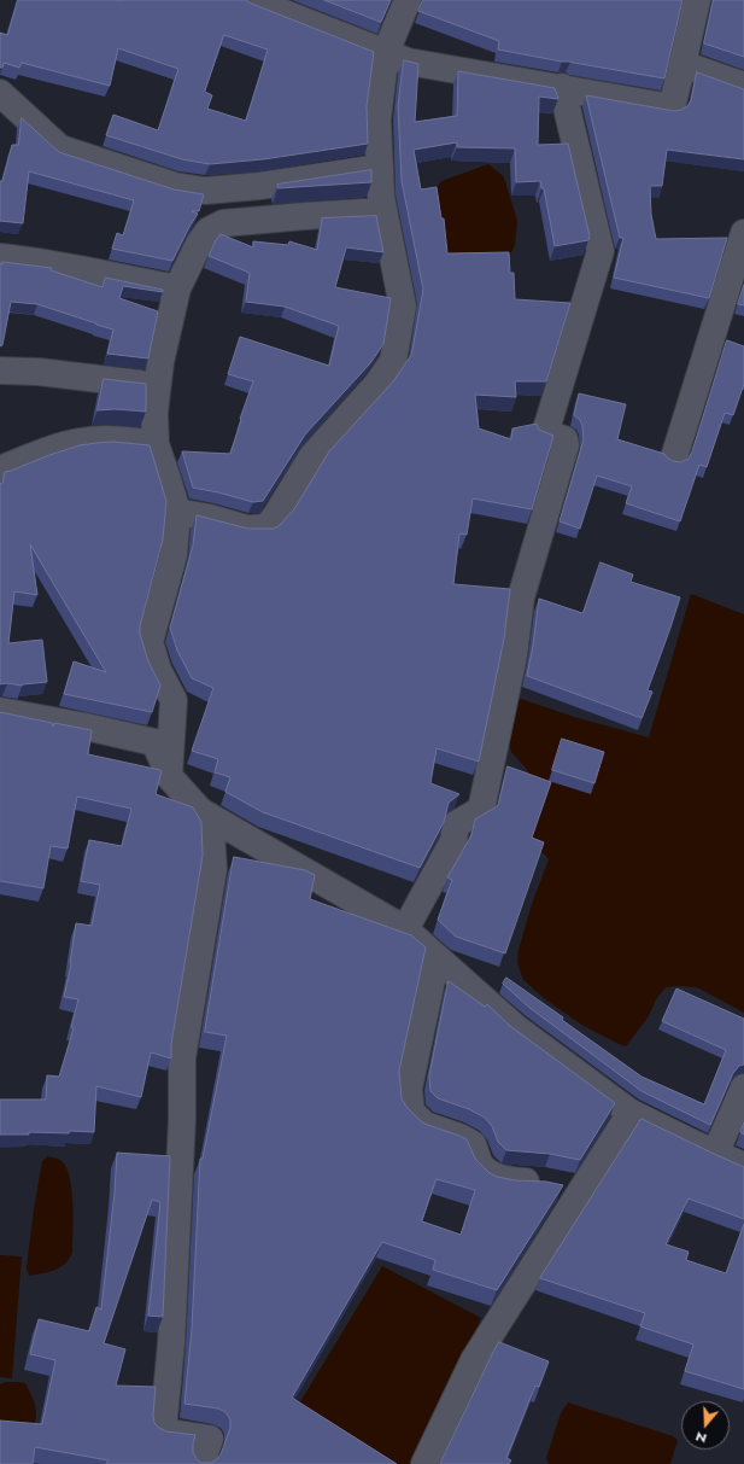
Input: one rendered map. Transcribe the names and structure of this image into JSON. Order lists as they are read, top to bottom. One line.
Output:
{"north":"bottom"}
